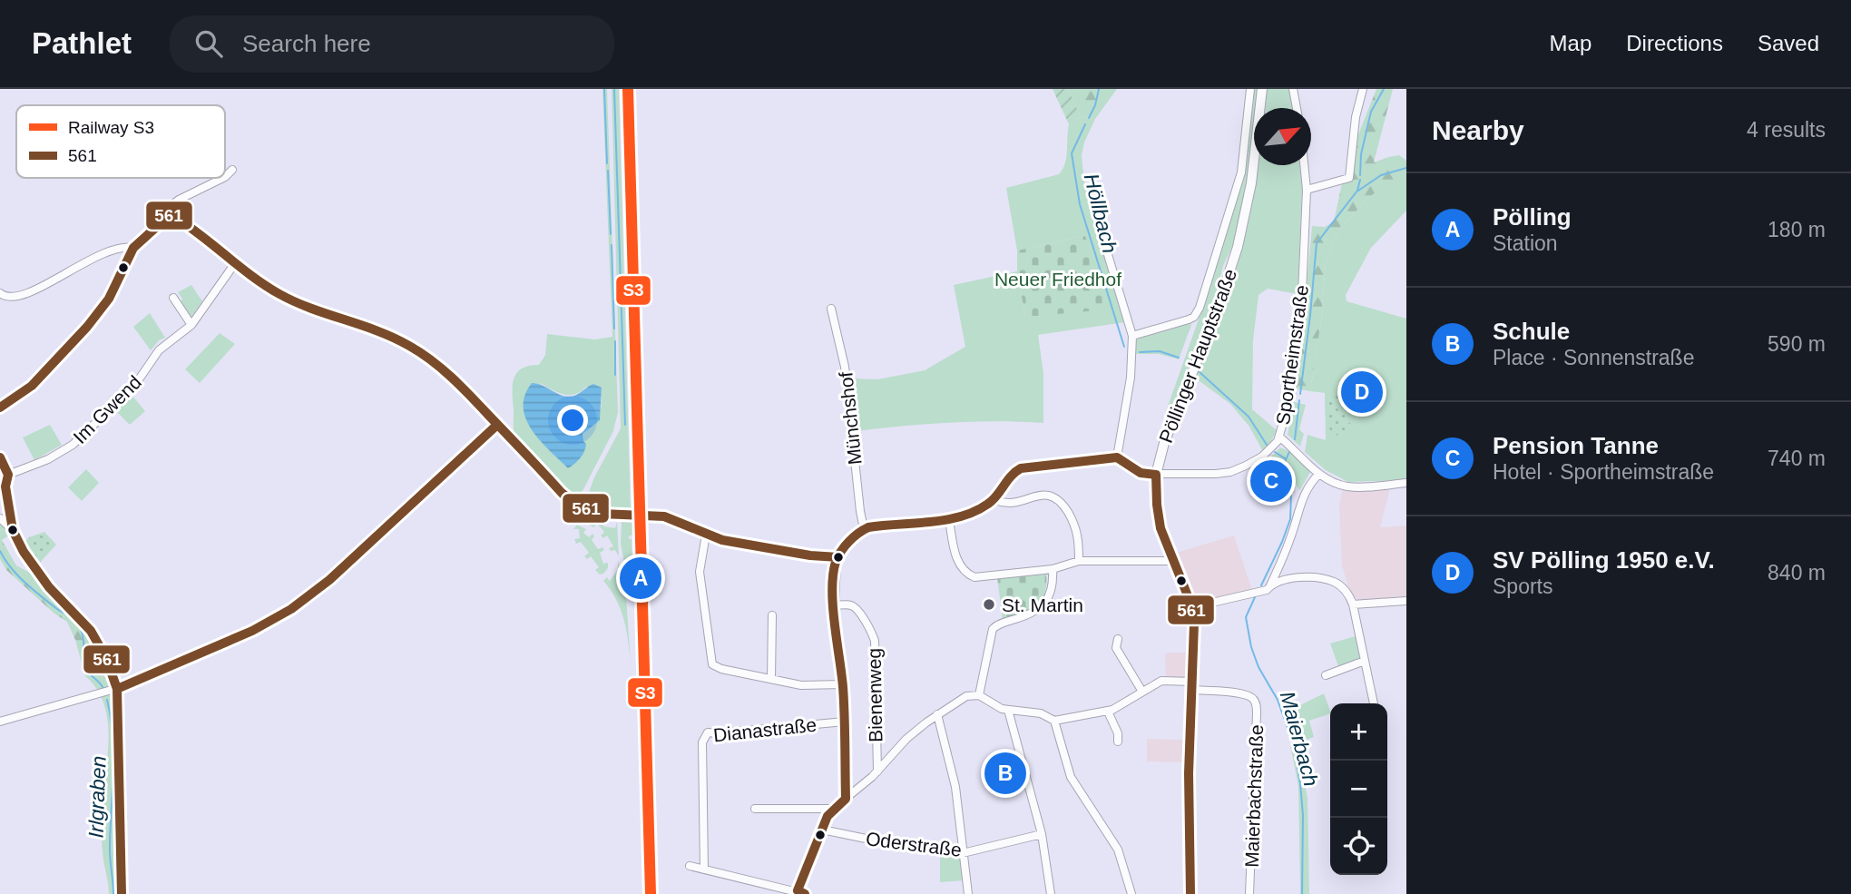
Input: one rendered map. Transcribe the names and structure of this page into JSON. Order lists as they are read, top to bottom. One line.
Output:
{"streets":{"street":["Sportheimstraße","Pöllinger Hauptstraße","Im Gwend","Münchshof","Bienenweg","Dianastraße","Maierbachstraße","Oderstraße"]},"crossings":[["Sportheimstraße","Pöllinger Hauptstraße"],["Pöllinger Hauptstraße","Maierbachstraße"]],"water":["Höllbach","Maierbach","Irlgraben"],"parks":["Neuer Friedhof"],"places":["St. Martin"],"lines":["rail line S3","transit line 561"],"legend":["Railway S3","561"],"north":"top right","page":{"header":"Pathlet","search":"Search here","nav":["Map","Directions","Saved"],"heading":["Nearby","4 results"],"list":[{"mark":"A","name":"Pölling","note":"Station","value":"180 m"},{"mark":"B","name":"Schule","note":"Place · Sonnenstraße","value":"590 m"},{"mark":"C","name":"Pension Tanne","note":"Hotel · Sportheimstraße","value":"740 m"},{"mark":"D","name":"SV Pölling 1950 e.V.","note":"Sports","value":"840 m"}],"pins":["D","C","A","B"],"map_buttons":["+","−"]}}
